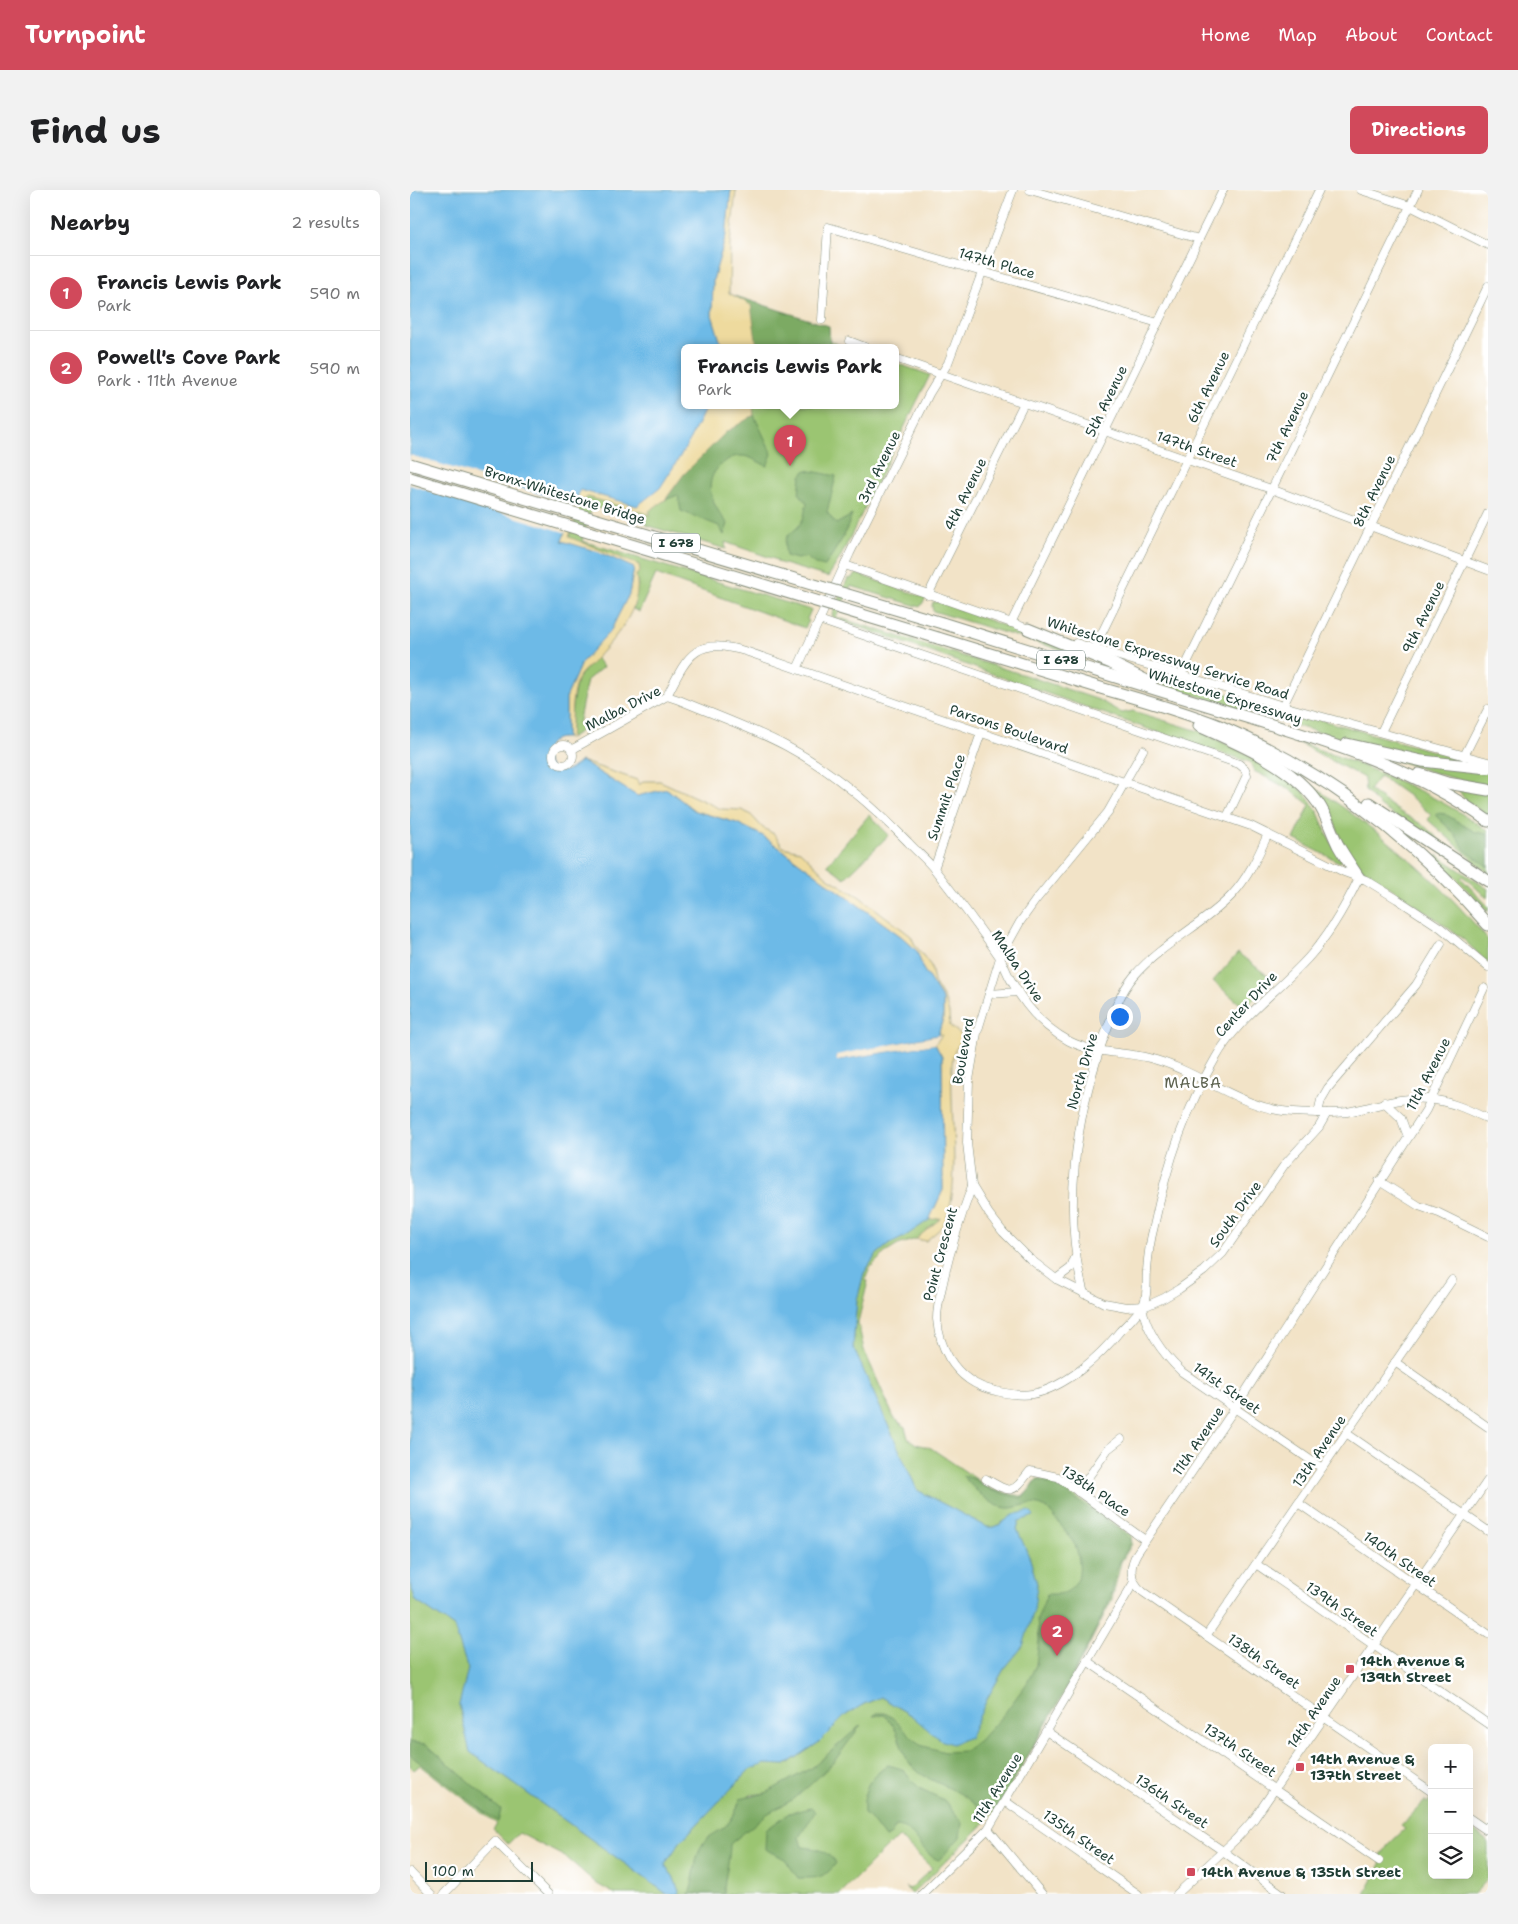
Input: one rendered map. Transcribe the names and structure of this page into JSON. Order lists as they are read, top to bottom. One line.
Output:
{"streets":{"highway":["Bronx-Whitestone Bridge","I 678","Whitestone Expressway"],"street":["147th Place","6th Avenue","5th Avenue","7th Avenue","147th Street","3rd Avenue","8th Avenue","4th Avenue","9th Avenue","Whitestone Expressway Service Road","Malba Drive","Parsons Boulevard","Summit Place","Center Drive","Boulevard","North Drive","11th Avenue","South Drive","Point Crescent","141st Street","13th Avenue","138th Place","140th Street","139th Street","138th Street","14th Avenue","137th Street","136th Street","135th Street"]},"crossings":[["147th Place","5th Avenue"],["147th Place","3rd Avenue"],["6th Avenue","147th Street"],["6th Avenue","Whitestone Expressway Service Road"],["5th Avenue","147th Street"],["5th Avenue","Whitestone Expressway Service Road"],["7th Avenue","147th Street"],["7th Avenue","Whitestone Expressway Service Road"],["147th Street","3rd Avenue"],["147th Street","8th Avenue"],["147th Street","4th Avenue"],["147th Street","9th Avenue"],["3rd Avenue","Whitestone Expressway Service Road"],["3rd Avenue","Parsons Boulevard"],["8th Avenue","Whitestone Expressway Service Road"],["4th Avenue","Whitestone Expressway Service Road"],["Bronx-Whitestone Bridge","Whitestone Expressway"],["9th Avenue","Whitestone Expressway Service Road"],["Malba Drive","Parsons Boulevard"],["Malba Drive","Summit Place"],["Malba Drive","Center Drive"],["Malba Drive","Boulevard"],["Malba Drive","North Drive"],["Malba Drive","11th Avenue"],["Malba Drive","South Drive"],["Parsons Boulevard","Summit Place"],["Parsons Boulevard","Center Drive"],["Parsons Boulevard","Boulevard"],["Parsons Boulevard","North Drive"],["Center Drive","Boulevard"],["Center Drive","South Drive"],["Center Drive","Point Crescent"],["Center Drive","141st Street"],["Boulevard","North Drive"],["Boulevard","South Drive"],["Boulevard","Point Crescent"],["Boulevard","141st Street"],["11th Avenue","141st Street"],["11th Avenue","138th Place"],["11th Avenue","138th Street"],["11th Avenue","137th Street"],["11th Avenue","136th Street"],["11th Avenue","135th Street"],["South Drive","Point Crescent"],["South Drive","141st Street"],["Point Crescent","141st Street"],["141st Street","13th Avenue"],["13th Avenue","140th Street"],["13th Avenue","139th Street"],["13th Avenue","138th Street"],["140th Street","14th Avenue"],["139th Street","14th Avenue"],["138th Street","14th Avenue"],["14th Avenue","137th Street"],["14th Avenue","136th Street"]],"districts":["MALBA"],"places":{"transit":["14th Avenue & 139th Street","14th Avenue & 137th Street","14th Avenue & 135th Street"]},"scale_bar":"100 m","page":{"header":"Turnpoint","nav":["Home","Map","About","Contact"],"buttons":"Directions","title":"Find us","heading":["Nearby","2 results"],"list":[{"mark":"1","name":"Francis Lewis Park","note":"Park","value":"590 m"},{"mark":"2","name":"Powell's Cove Park","note":"Park · 11th Avenue","value":"590 m"}],"popup":["Francis Lewis Park","Park"],"pins":["1","2"],"map_buttons":["+","−"],"scale":"100 m"}}
